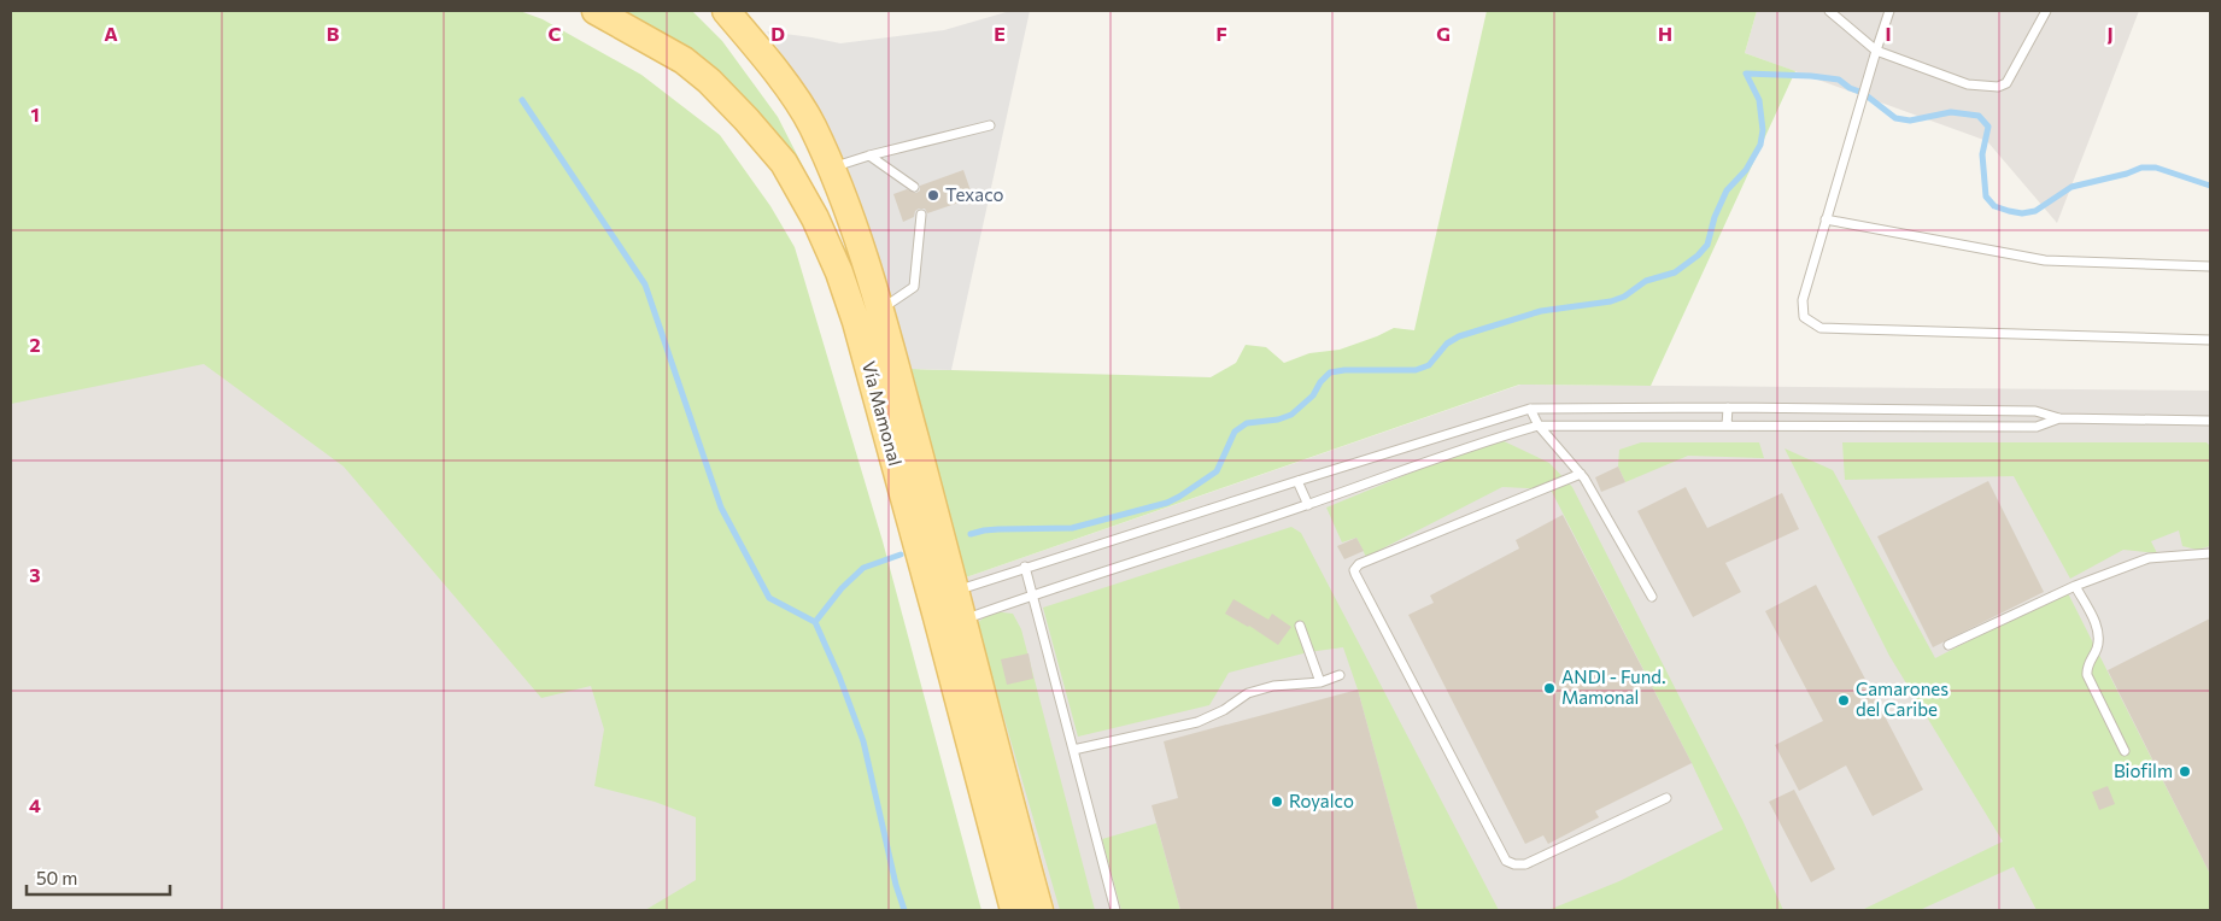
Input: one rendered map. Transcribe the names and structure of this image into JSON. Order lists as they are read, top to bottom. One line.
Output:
{"streets":{"main road":["Vía Mamonal"]},"places":["Texaco","ANDI - Fund. Mamonal","Camarones del Caribe","Biofilm","Royalco"],"scale_bar":"50 m","grid":{"columns":["A","B","C","D","E","F","G","H","I","J"],"rows":["1","2","3","4"]}}
